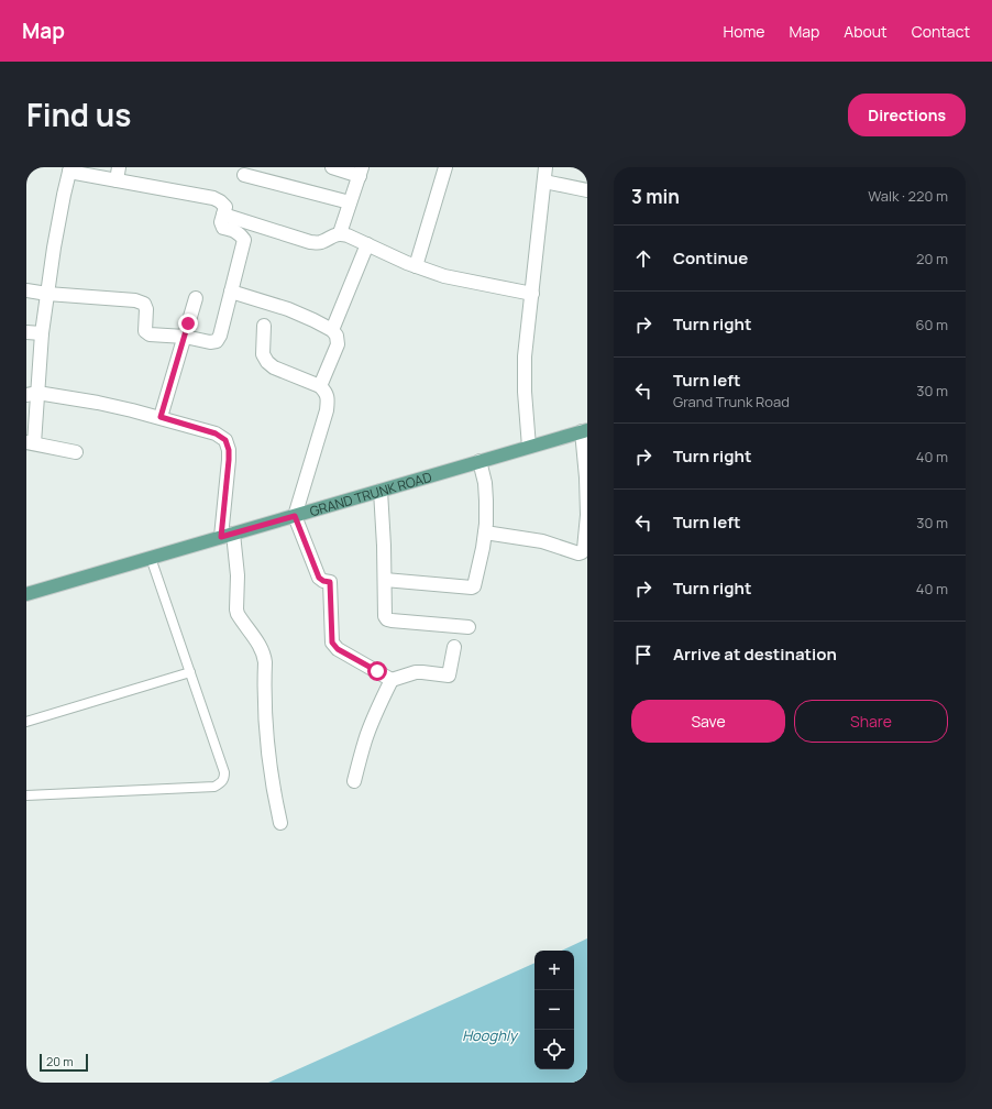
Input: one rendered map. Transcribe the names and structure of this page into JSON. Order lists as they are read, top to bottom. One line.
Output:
{"streets":{"main road":["GRAND TRUNK ROAD"]},"water":["Hooghly"],"scale_bar":"20 m","page":{"header":"Map","nav":["Home","Map","About","Contact"],"title":"Find us","buttons":["Directions",["Save","Share"]],"heading":["3 min","Walk · 220 m"],"list":[["Continue","20 m"],["Turn right","60 m"],["Turn left","Grand Trunk Road","30 m"],["Turn right","40 m"],["Turn left","30 m"],["Turn right","40 m"],"Arrive at destination"],"map_buttons":["+","−"],"scale":"20 m"}}
